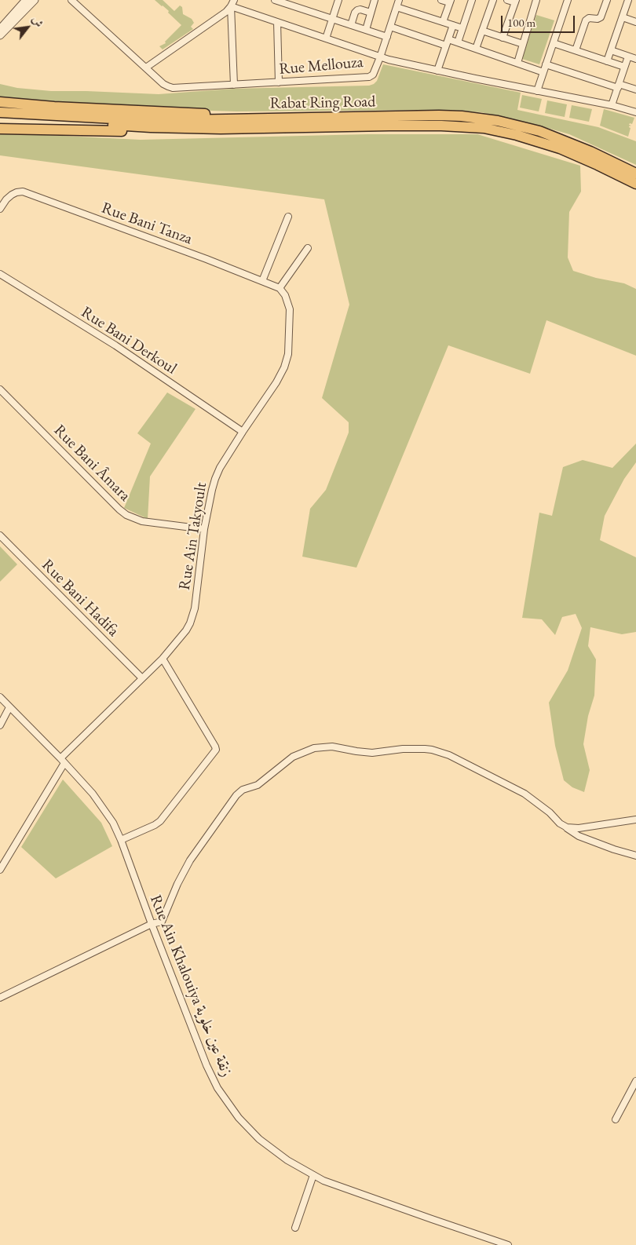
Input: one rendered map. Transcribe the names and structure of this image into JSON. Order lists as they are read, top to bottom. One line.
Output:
{"streets":{"highway":["Rabat Ring Road"],"street":["Rue Mellouza","Rue Bani Tanza","Rue Bani Derkoul","Rue Bani Âmara","Rue Ain Takyoult","Rue Bani Hadifa","Rue Ain Khalouiya زنقة عين خلوية"]},"crossings":[["Rue Bani Tanza","Rue Ain Takyoult"],["Rue Bani Derkoul","Rue Ain Takyoult"],["Rue Bani Âmara","Rue Ain Takyoult"],["Rue Ain Takyoult","Rue Bani Hadifa"],["Rue Ain Takyoult","Rue Ain Khalouiya زنقة عين خلوية"]],"scale_bar":"100 m","north":"top right"}
